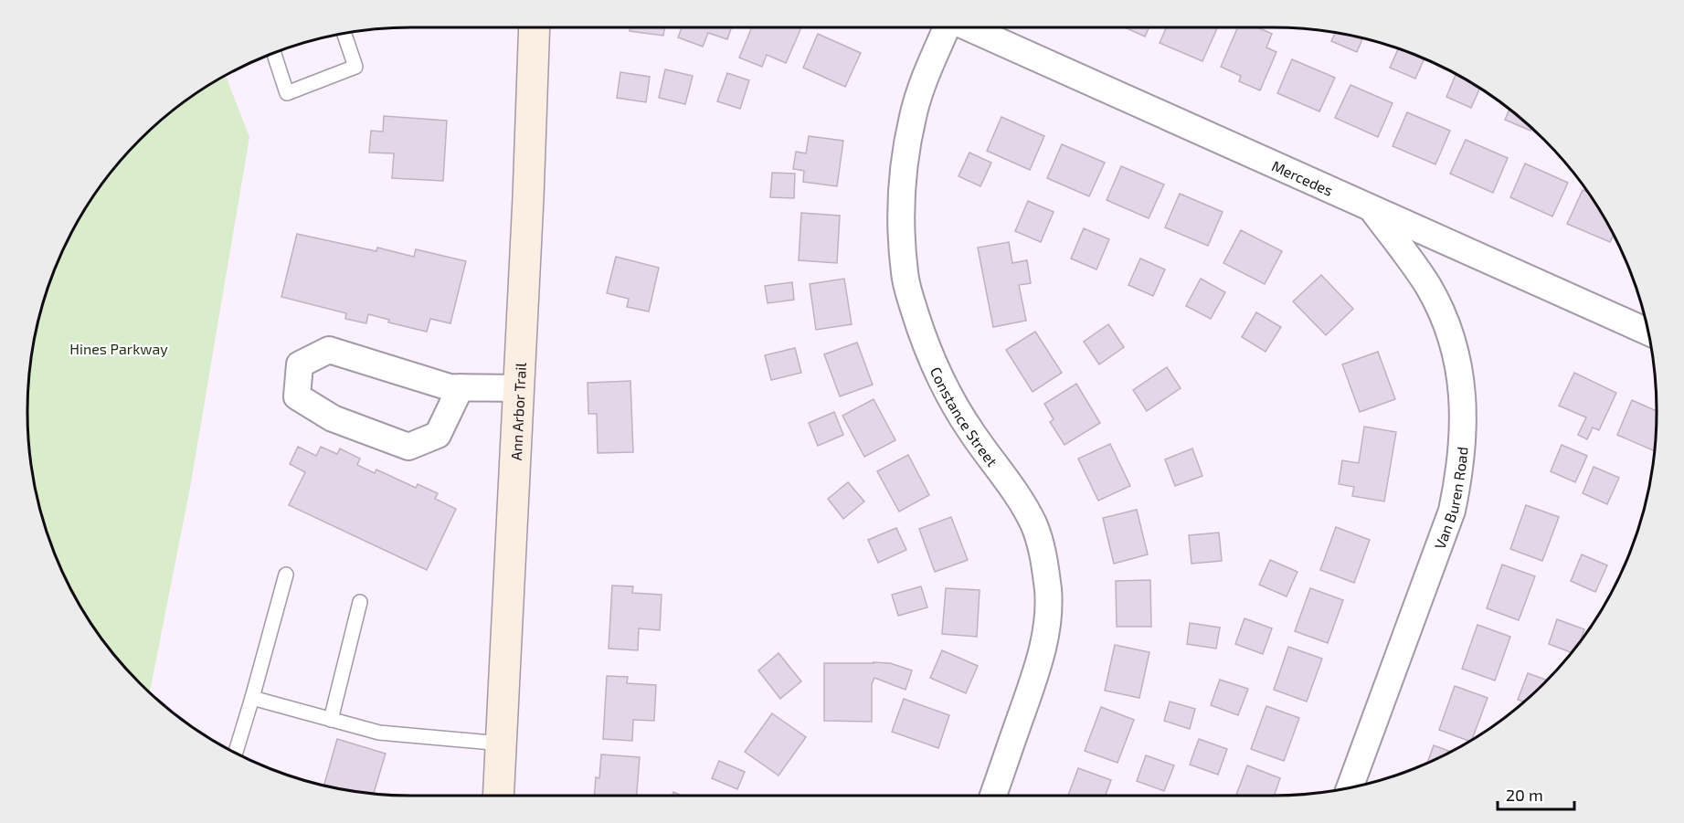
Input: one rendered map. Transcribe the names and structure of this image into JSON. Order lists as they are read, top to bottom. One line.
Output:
{"streets":{"street":["Mercedes","Ann Arbor Trail","Constance Street","Van Buren Road"]},"crossings":[["Mercedes","Van Buren Road"]],"parks":["Hines Parkway"],"scale_bar":"20 m"}
